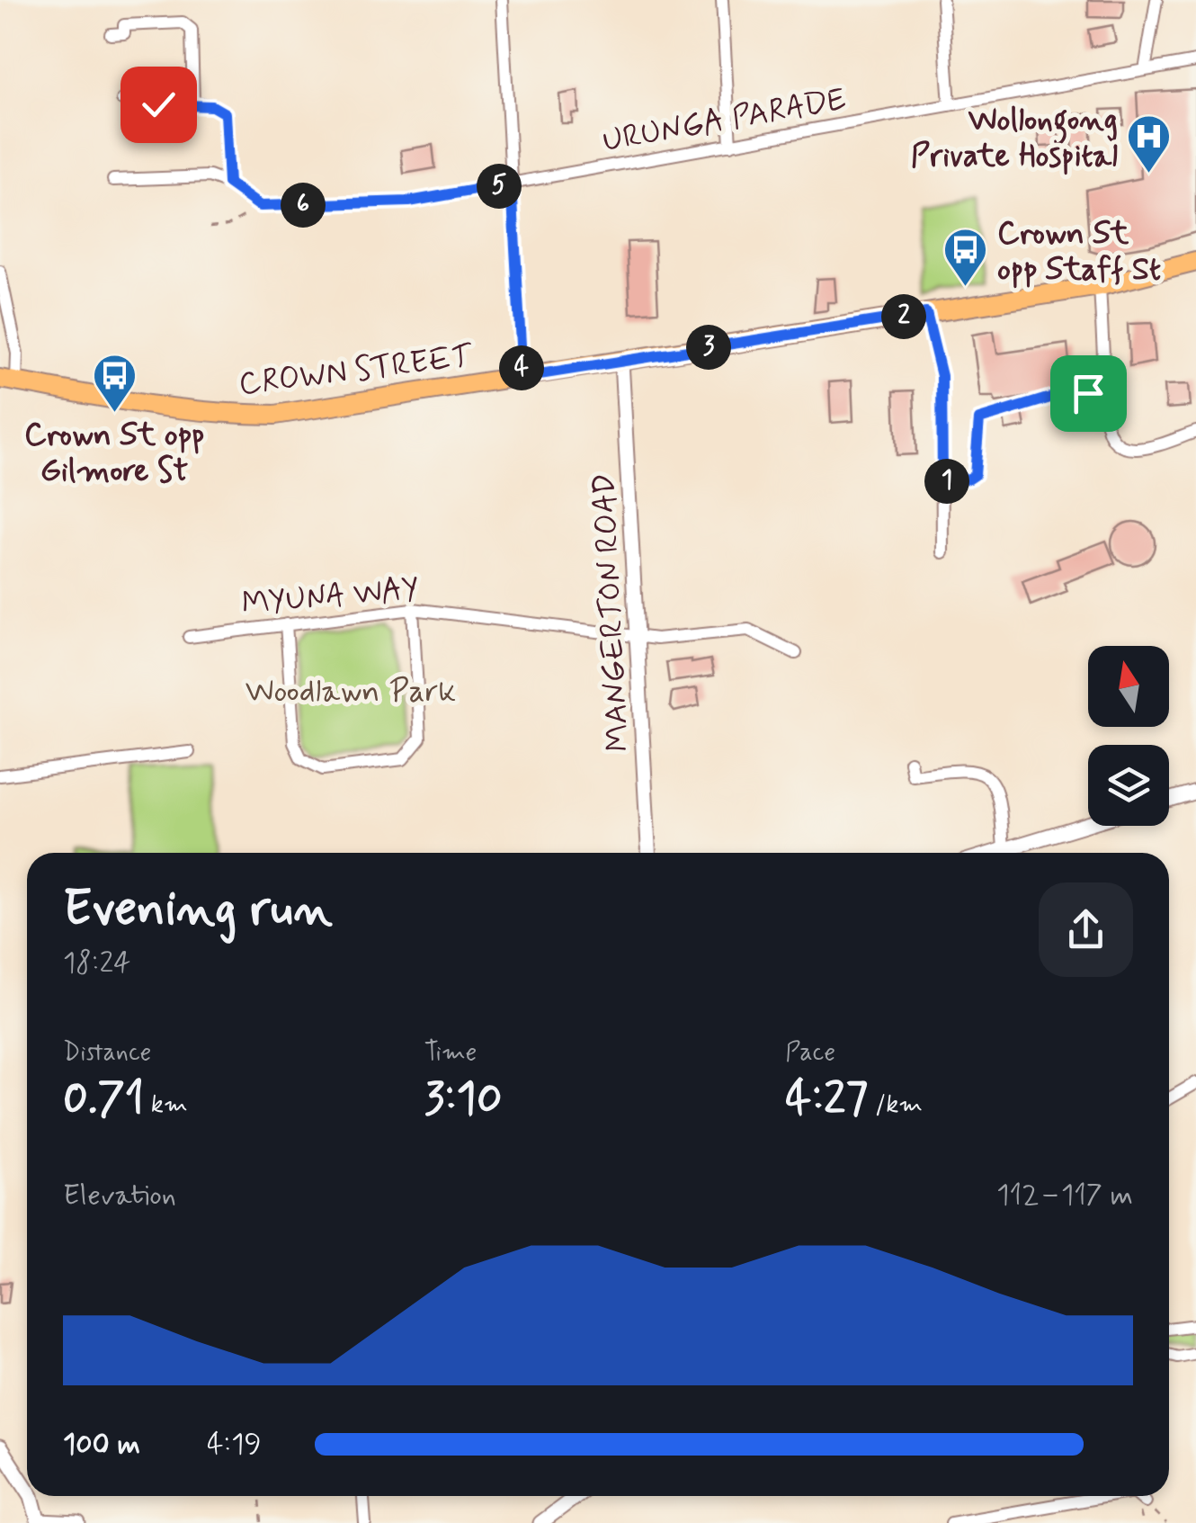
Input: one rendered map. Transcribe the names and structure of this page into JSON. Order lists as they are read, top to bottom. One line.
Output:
{"streets":{"main road":["CROWN STREET"],"street":["URUNGA PARADE","MYUNA WAY","MANGERTON ROAD"]},"crossings":[["CROWN STREET","MANGERTON ROAD"],["MYUNA WAY","MANGERTON ROAD"]],"parks":["Woodlawn Park"],"places":{"hospital":["Wollongong Private Hospital"],"bus stop":["Crown St opp Staff St","Crown St opp Gilmore St"]},"north":"top","page":{"pins":["5","6","2","3","4","1"],"heading":["Evening run","18:24"],"stats":[["Distance","0.71 km"],["Time","3:10"],["Pace","4:27 /km"]],"chart":["Elevation","112–117 m"],"list":[{"name":"100 m","note":"4:19"}]}}
